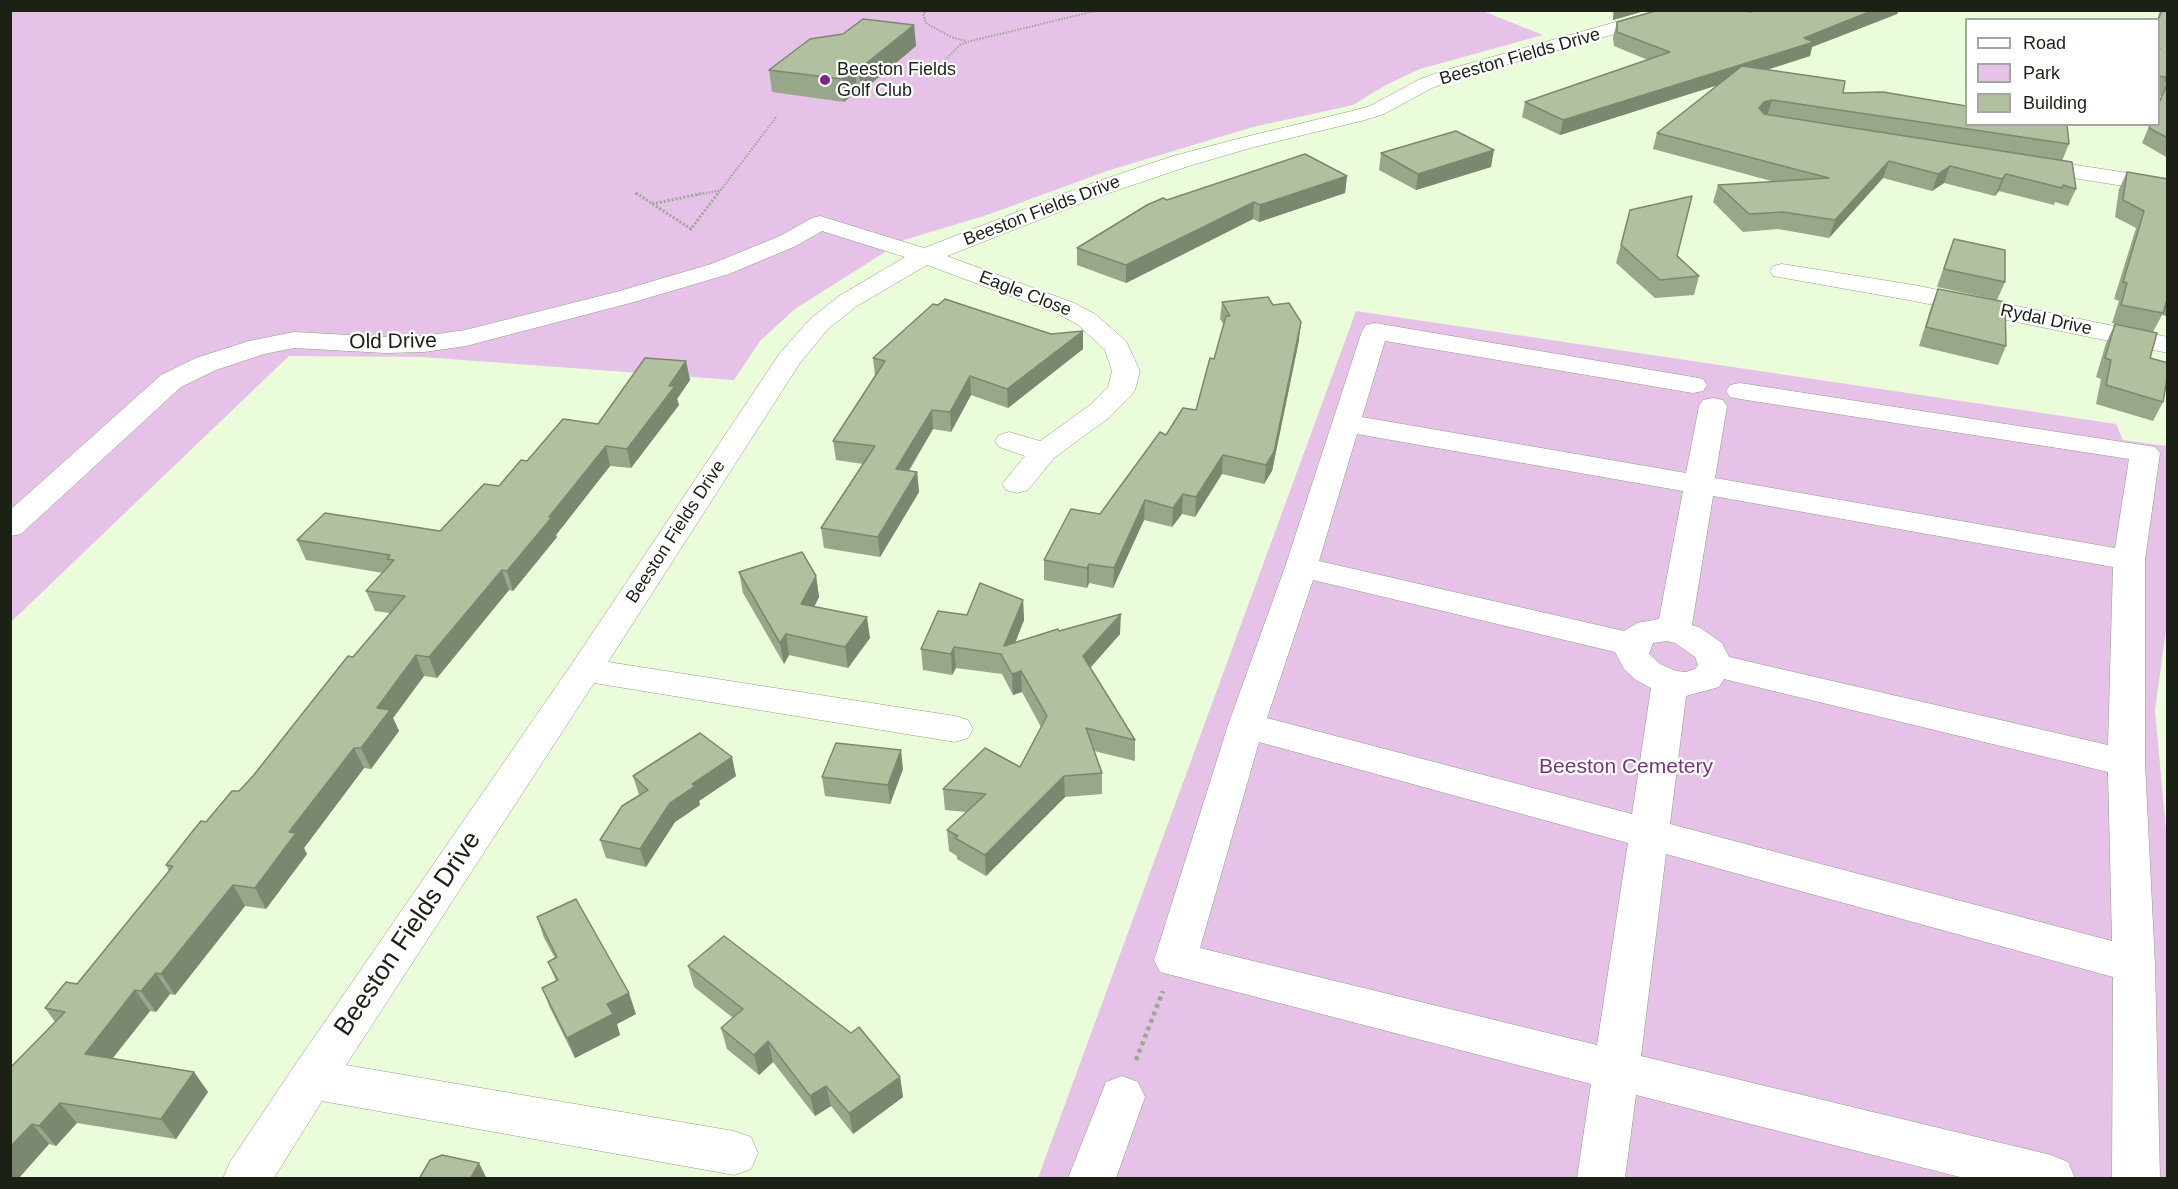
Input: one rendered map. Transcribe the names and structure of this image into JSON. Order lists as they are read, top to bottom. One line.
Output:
{"streets":{"street":["Beeston Fields Drive","Eagle Close","Rydal Drive","Old Drive"]},"crossings":[["Beeston Fields Drive","Eagle Close"],["Eagle Close","Old Drive"]],"parks":["Beeston Cemetery"],"places":["Beeston Fields Golf Club"],"legend":["Road","Park","Building"]}
